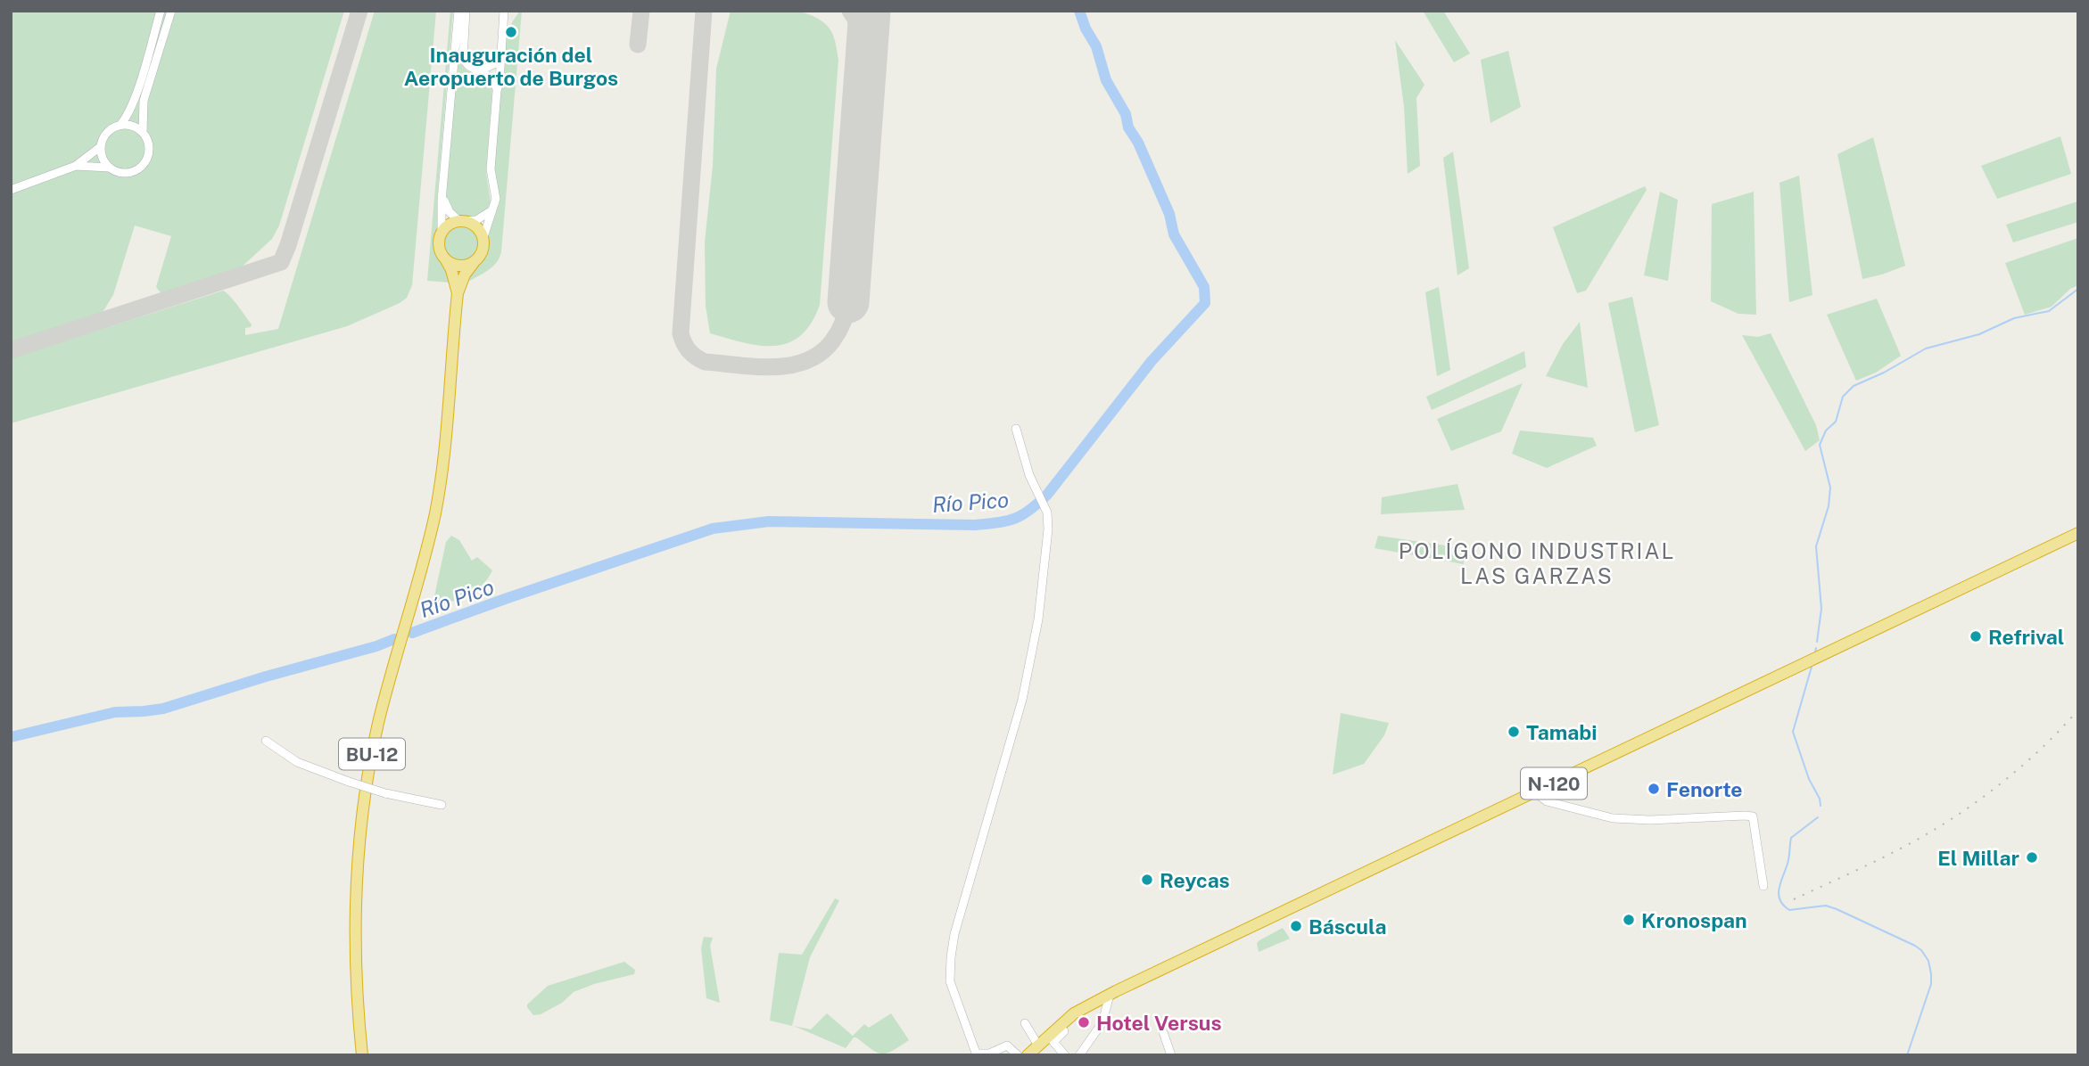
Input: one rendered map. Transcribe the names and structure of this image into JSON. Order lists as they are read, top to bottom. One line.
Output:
{"streets":{"highway":["BU-12","N-120"]},"districts":["POLÍGONO INDUSTRIAL LAS GARZAS"],"water":["Río Pico"],"places":["Inauguración del Aeropuerto de Burgos","Refrival","Tamabi","Fenorte","El Millar","Reycas","Kronospan","Báscula","Hotel Versus"]}
